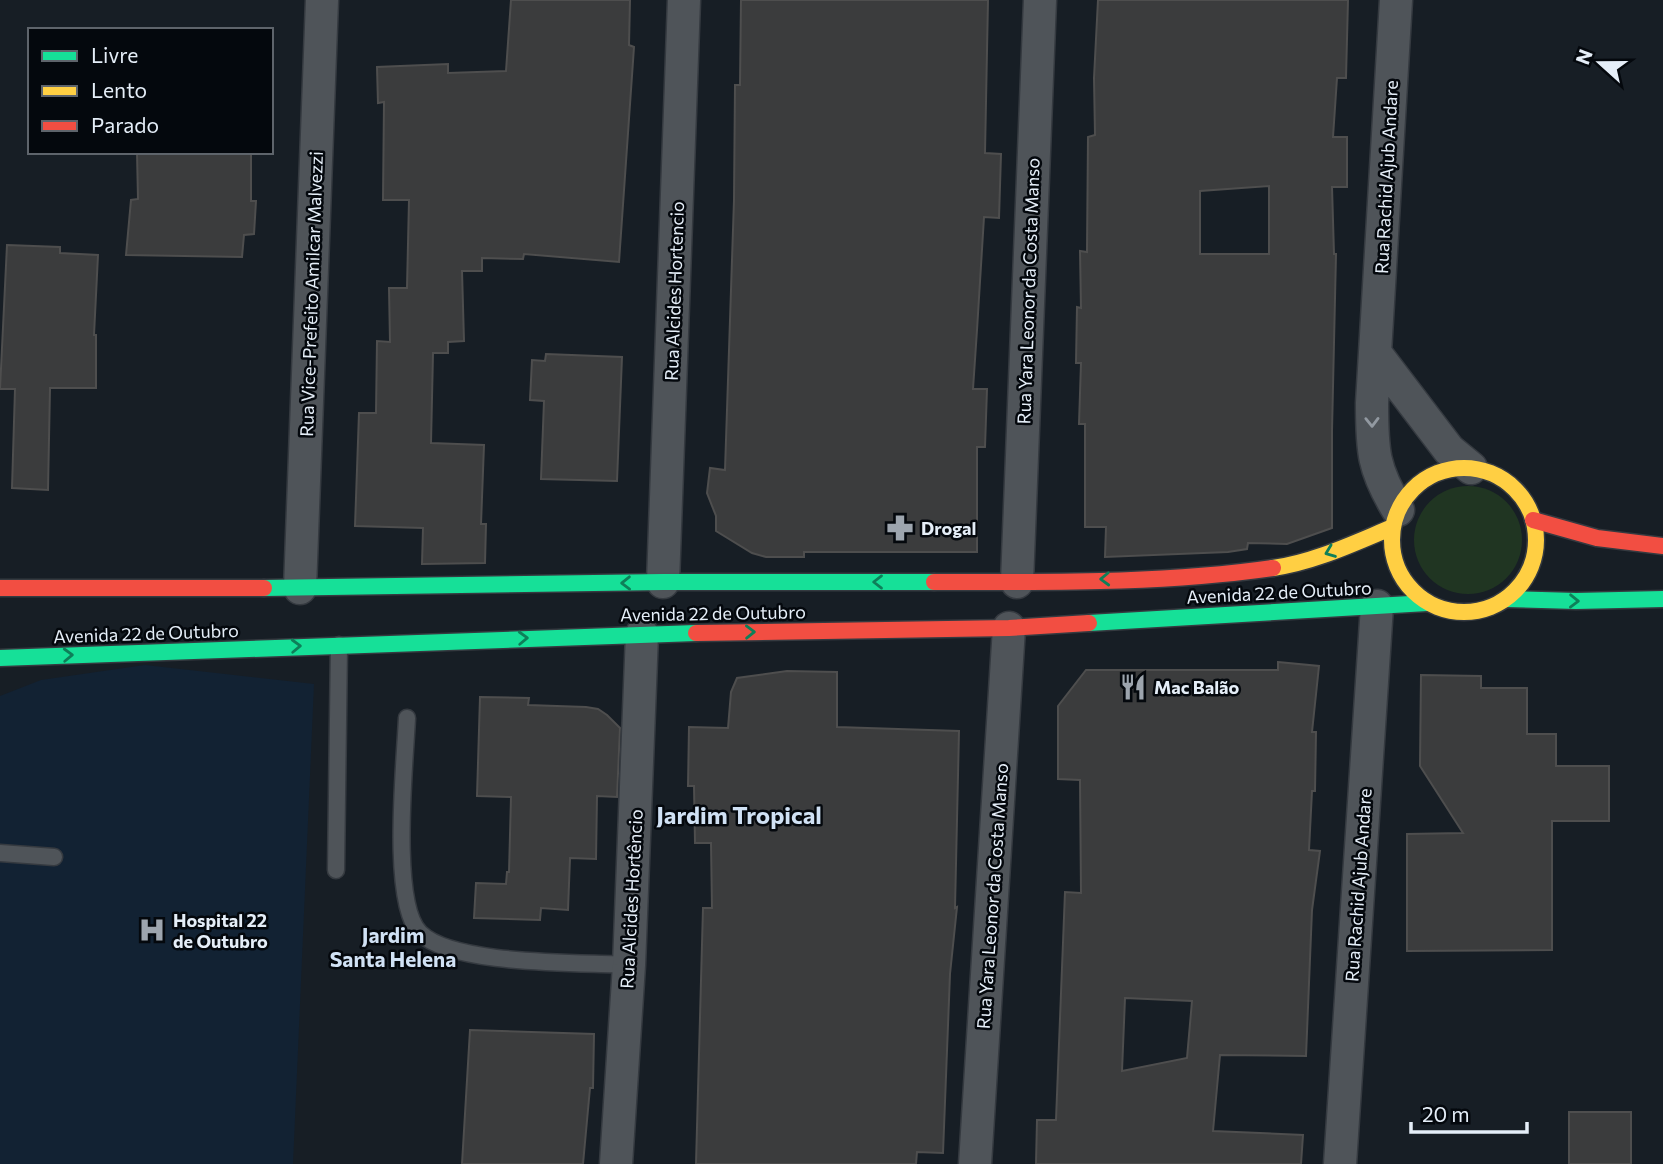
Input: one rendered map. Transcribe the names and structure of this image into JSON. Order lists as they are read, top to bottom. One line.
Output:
{"streets":{"street":["Rua Rachid Ajub Andare","Rua Alcides Hortencio","Rua Yara Leonor da Costa Manso","Rua Vice-Prefeito Amilcar Malvezzi","Avenida 22 de Outubro","Rua Alcides Hortêncio"]},"crossings":[["Rua Rachid Ajub Andare","Avenida 22 de Outubro"],["Rua Alcides Hortencio","Avenida 22 de Outubro"],["Rua Yara Leonor da Costa Manso","Avenida 22 de Outubro"],["Rua Vice-Prefeito Amilcar Malvezzi","Avenida 22 de Outubro"],["Avenida 22 de Outubro","Rua Alcides Hortêncio"]],"districts":["Jardim Tropical","Jardim Santa Helena"],"places":{"pharmacy":["Drogal"],"restaurant":["Mac Balão"],"hospital":["Hospital 22 de Outubro"]},"legend":["Livre","Lento","Parado"],"scale_bar":"20 m","north":"left"}
